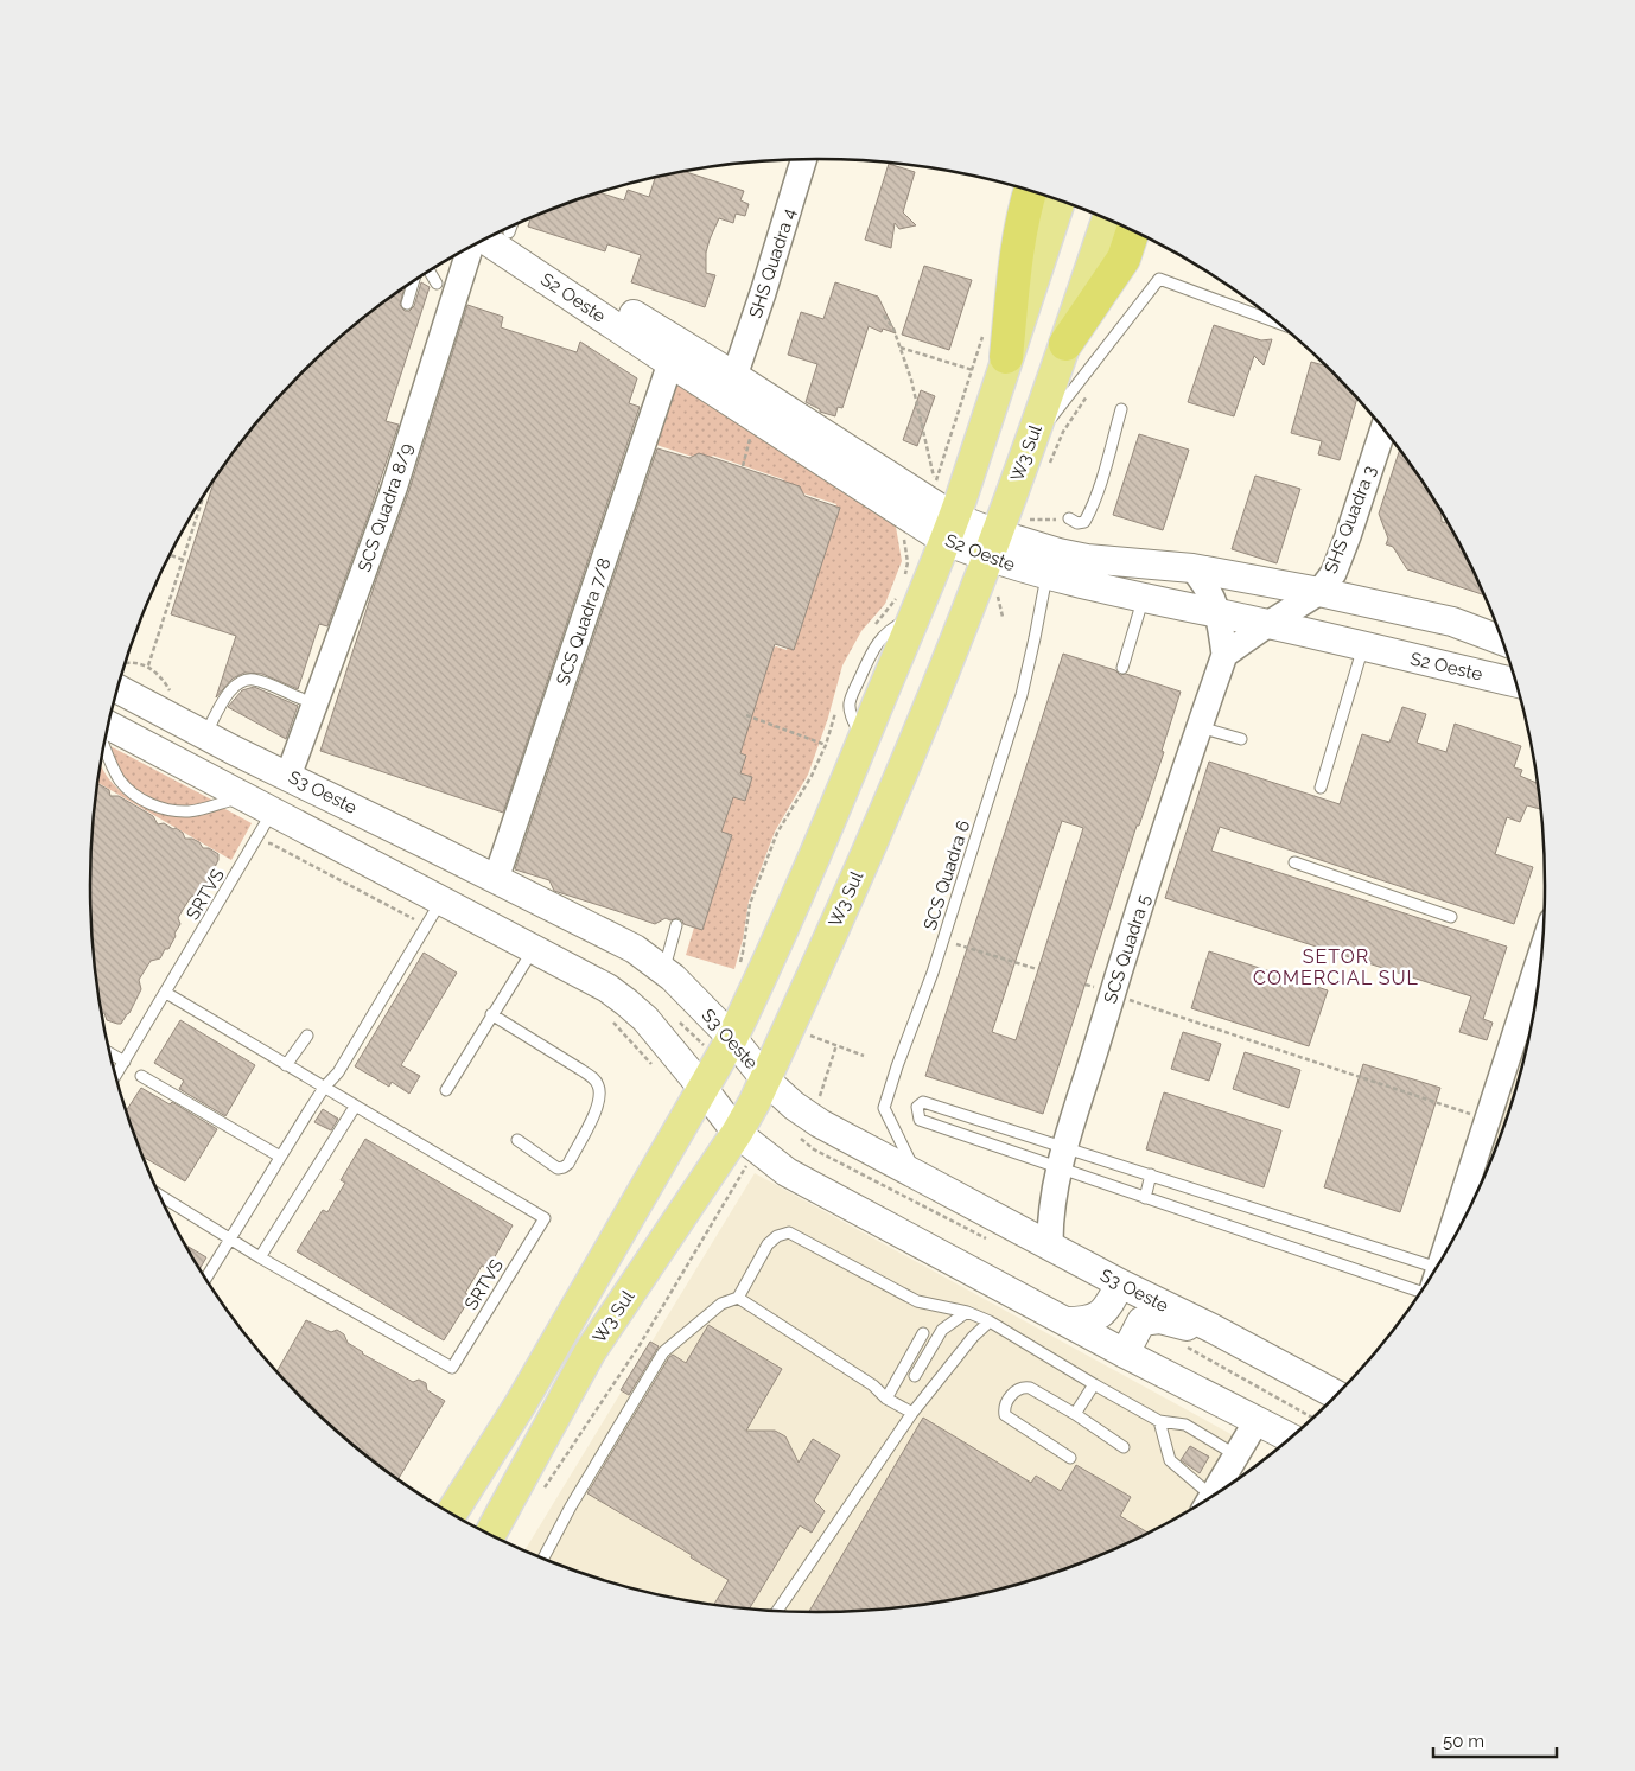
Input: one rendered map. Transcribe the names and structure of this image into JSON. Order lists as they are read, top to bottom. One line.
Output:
{"streets":{"main road":["S2 Oeste","W3 Sul","S3 Oeste"],"street":["SHS Quadra 4","SCS Quadra 8/9","SHS Quadra 3","SCS Quadra 7/8","SCS Quadra 5"],"lane":["SCS Quadra 6","SRTVS"]},"crossings":[["SHS Quadra 4","S2 Oeste"],["S2 Oeste","W3 Sul"],["S2 Oeste","SHS Quadra 3"],["S2 Oeste","SCS Quadra 7/8"],["S2 Oeste","SCS Quadra 6"],["S2 Oeste","SCS Quadra 5"],["W3 Sul","S3 Oeste"],["SCS Quadra 8/9","S3 Oeste"],["SCS Quadra 7/8","S3 Oeste"],["S3 Oeste","SCS Quadra 6"],["S3 Oeste","SCS Quadra 5"]],"districts":["SETOR COMERCIAL SUL"],"scale_bar":"50 m"}
